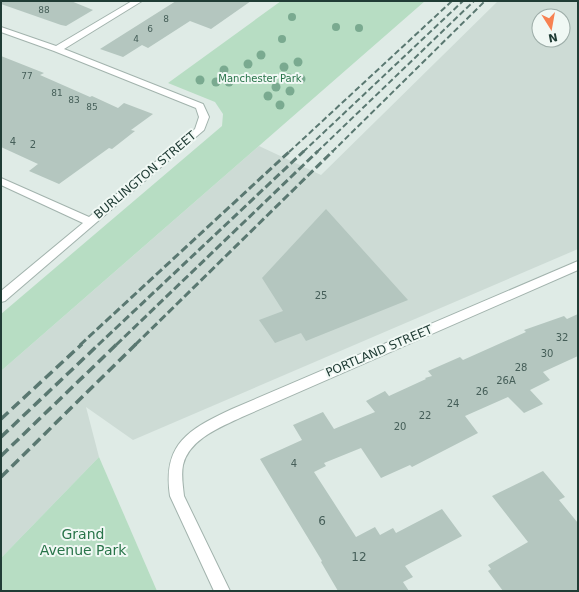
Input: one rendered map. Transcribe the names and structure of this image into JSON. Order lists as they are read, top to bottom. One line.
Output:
{"streets":{"street":["BURLINGTON STREET","PORTLAND STREET"]},"parks":["Manchester Park","Grand Avenue Park"],"house_numbers":["88","8","6","4","77","81","83","85","4","2","25","32","30","28","26A","26","24","22","20","4","6","12"],"north":"bottom"}
